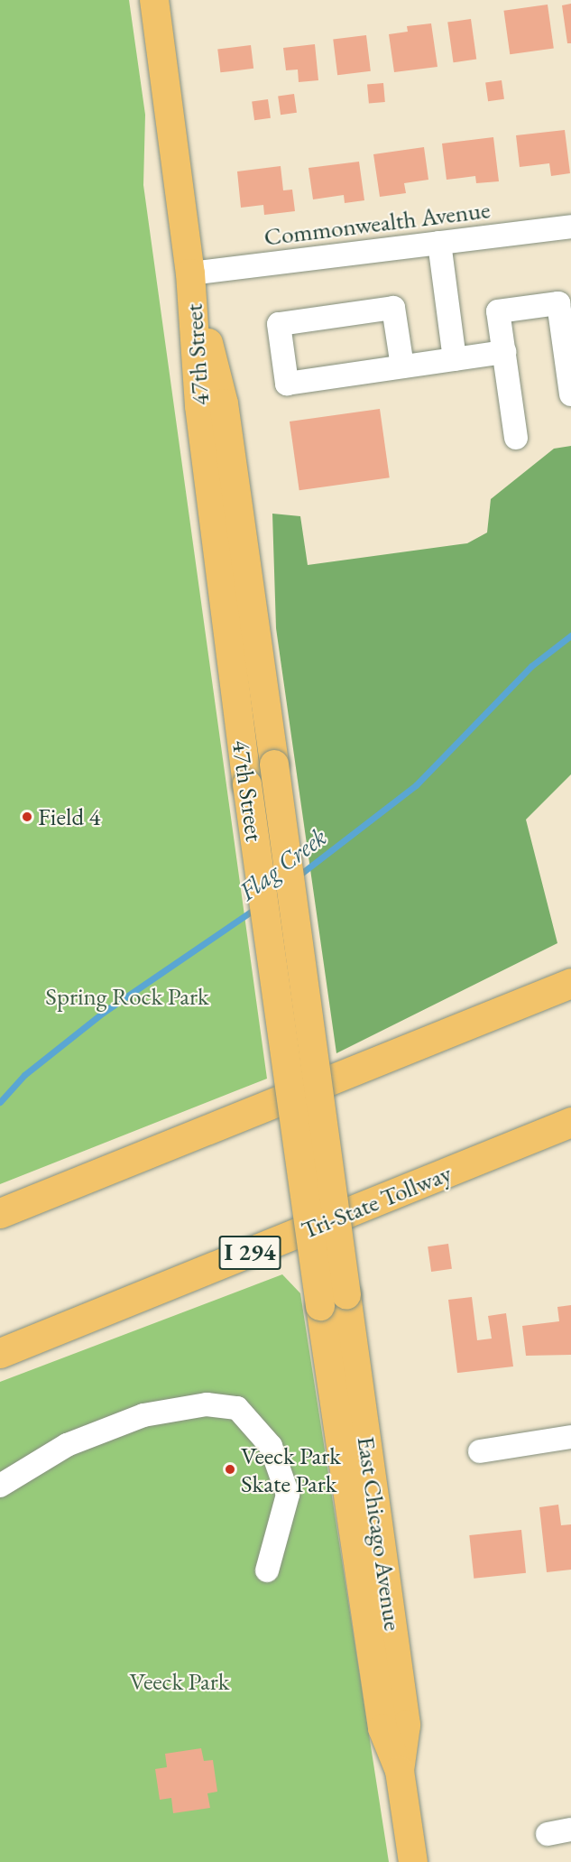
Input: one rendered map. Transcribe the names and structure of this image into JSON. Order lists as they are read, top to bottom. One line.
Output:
{"streets":{"highway":["Tri-State Tollway","I 294"],"main road":["47th Street","East Chicago Avenue"],"street":["Commonwealth Avenue"]},"crossings":[["Commonwealth Avenue","47th Street"],["47th Street","East Chicago Avenue"]],"water":["Flag Creek"],"parks":["Spring Rock Park","Veeck Park"],"places":["Field 4","Veeck Park Skate Park"]}
